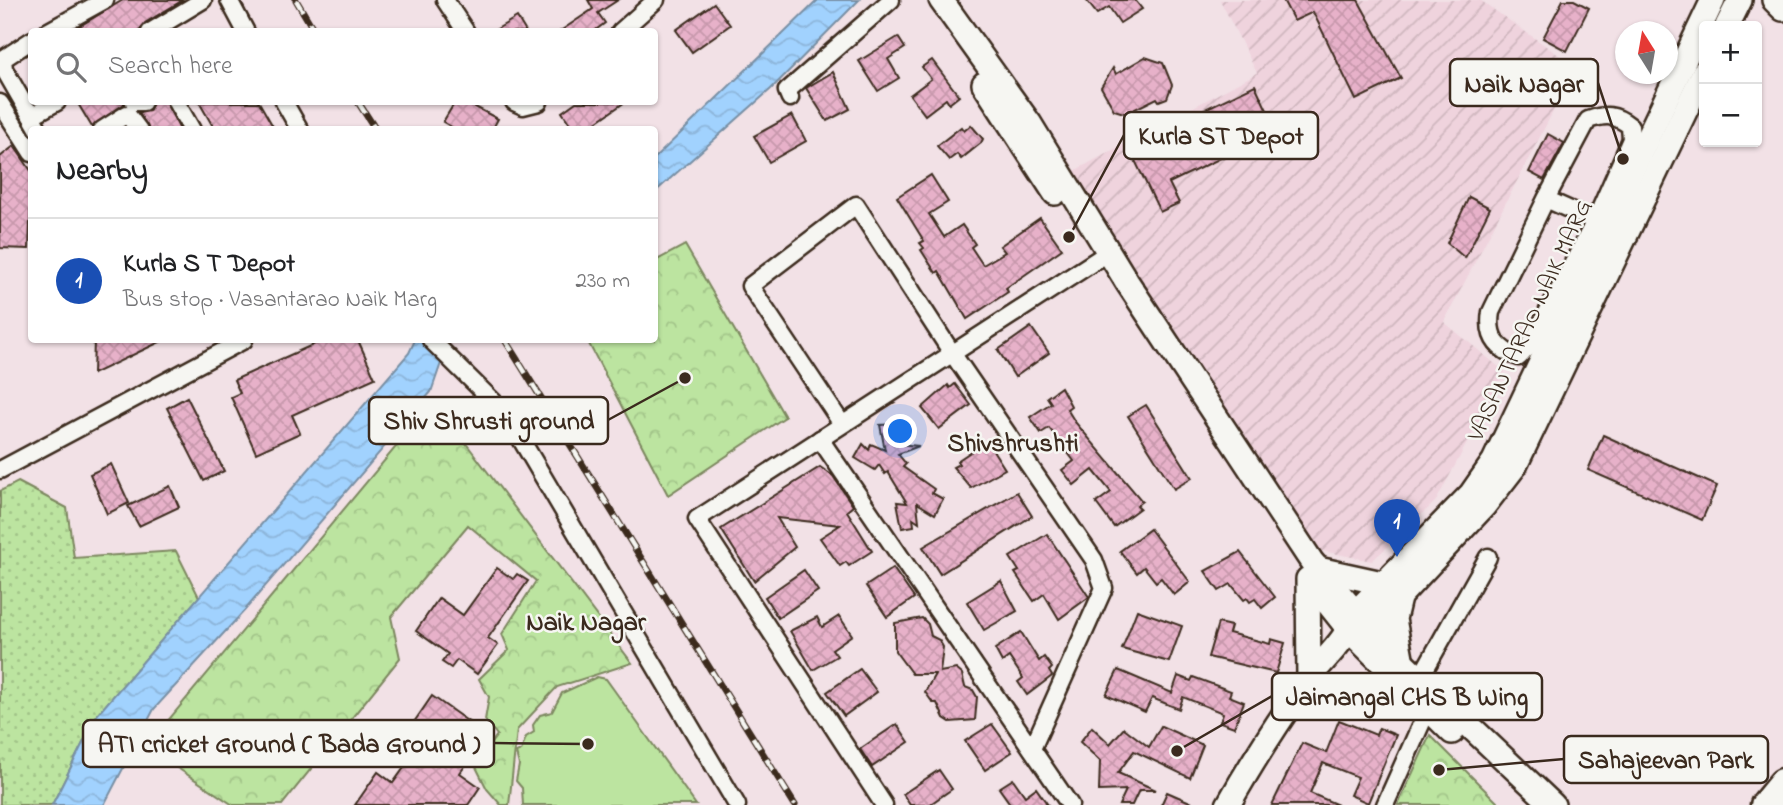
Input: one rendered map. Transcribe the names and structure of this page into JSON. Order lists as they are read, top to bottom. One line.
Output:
{"streets":{"street":["VASANTARAO NAIK MARG"]},"districts":["Shivshrushti","Naik Nagar"],"places":["Naik Nagar","Kurla ST Depot","Shiv Shrusti ground","ATI cricket Ground ( Bada Ground )","Jaimangal CHS B Wing","Sahajeevan Park"],"north":"top","page":{"map_buttons":["+","−"],"search":"Search here","heading":"Nearby","list":[{"mark":"1","name":"Kurla S T Depot","note":"Bus stop · Vasantarao Naik Marg","value":"230 m"}],"pins":"1"}}
